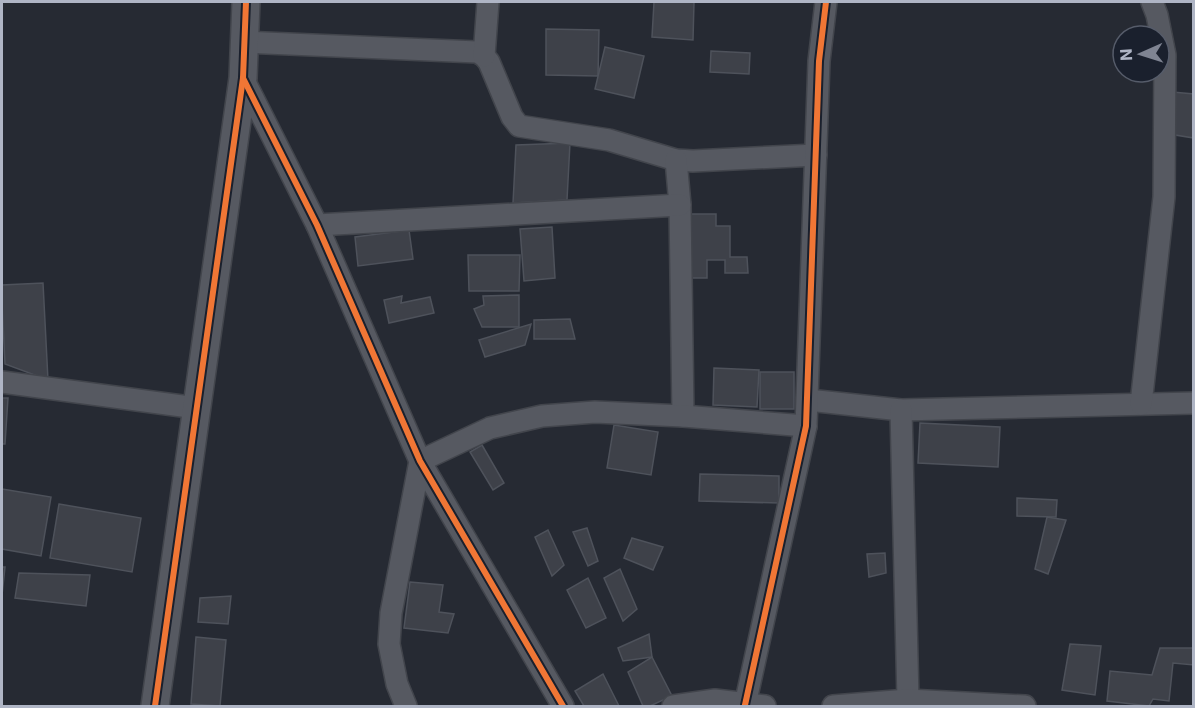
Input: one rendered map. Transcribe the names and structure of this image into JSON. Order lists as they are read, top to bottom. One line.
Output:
{"north":"left"}
